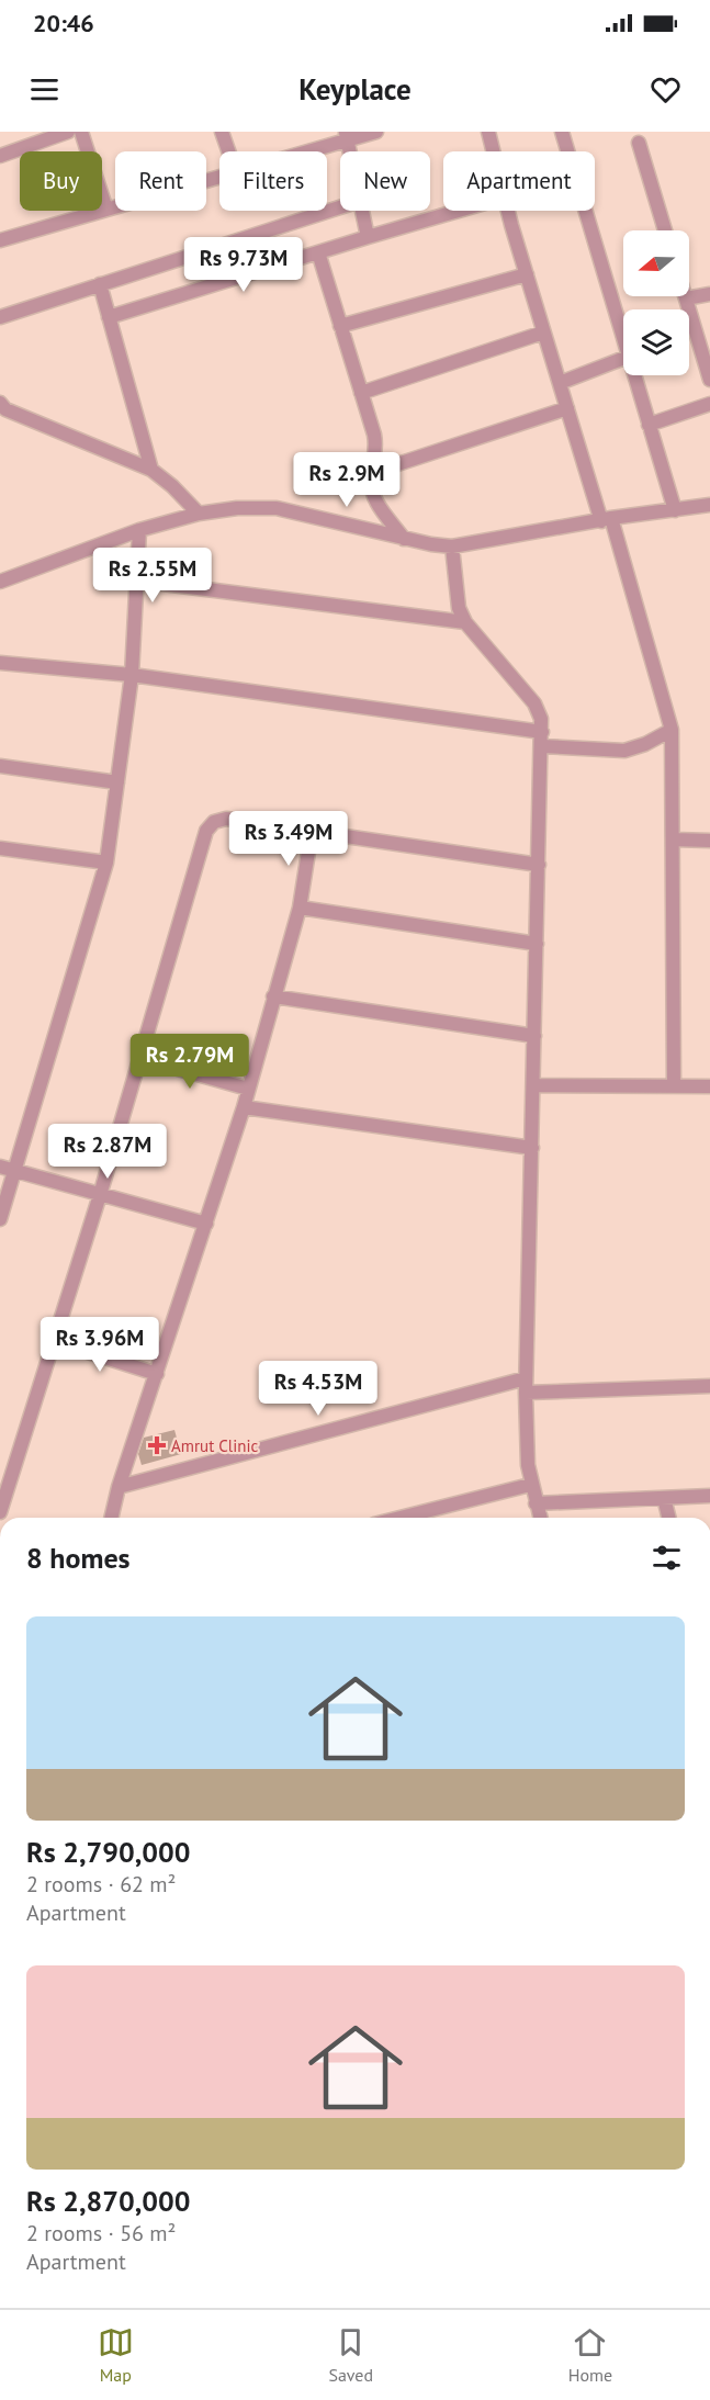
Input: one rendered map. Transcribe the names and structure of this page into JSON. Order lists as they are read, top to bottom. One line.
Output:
{"places":{"health":["Amrut Clinic"]},"north":"left","page":{"status":"20:46","header":"Keyplace","chip":["Buy","Rent","Filters","New","Apartment"],"price":["Rs 9.73M","Rs 2.9M","Rs 2.55M","Rs 3.49M","Rs 2.79M","Rs 2.87M","Rs 3.96M","Rs 4.53M"],"heading":"8 homes","list":[{"name":"Rs 2,790,000","note":"2 rooms · 62 m² · Apartment"},{"name":"Rs 2,870,000","note":"2 rooms · 56 m² · Apartment"}],"tabs":["Map","Saved","Home"]}}
